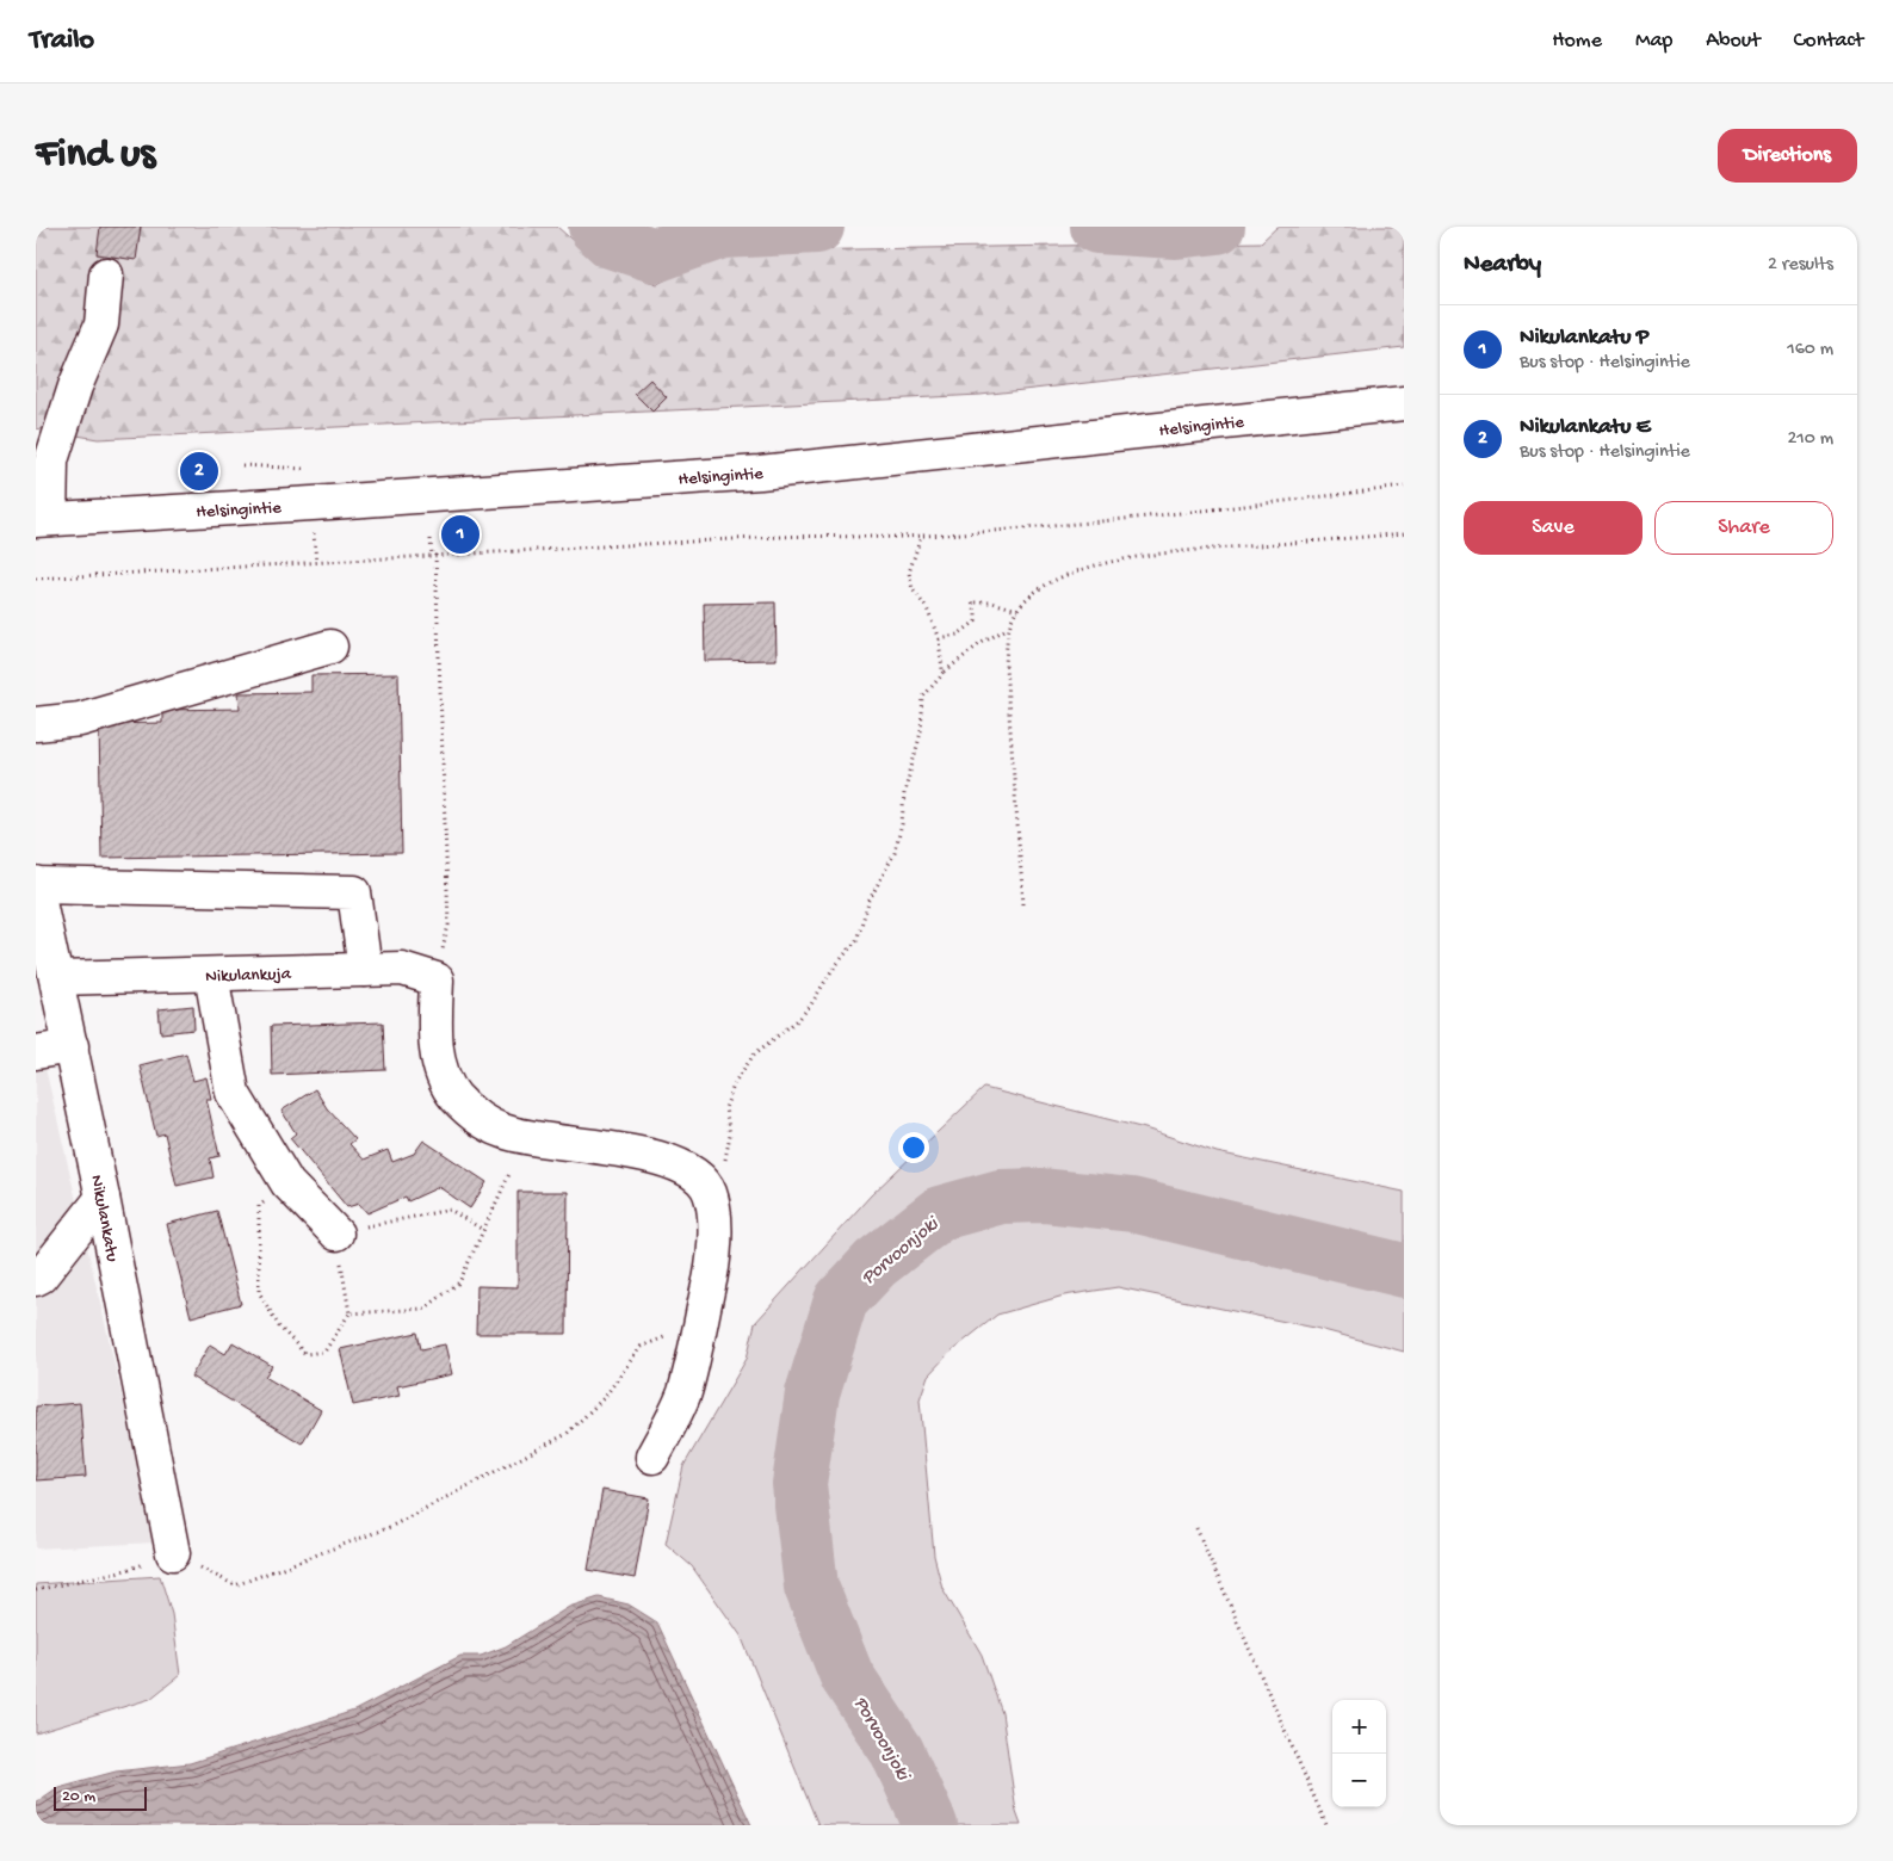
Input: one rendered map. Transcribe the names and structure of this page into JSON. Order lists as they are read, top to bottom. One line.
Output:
{"streets":{"main road":["Helsingintie","Nikulankuja","Nikulankatu"]},"crossings":[["Nikulankuja","Nikulankatu"]],"water":["Porvoonjoki"],"scale_bar":"20 m","page":{"header":"Trailo","nav":["Home","Map","About","Contact"],"buttons":["Directions",["Save","Share"]],"title":"Find us","heading":["Nearby","2 results"],"list":[{"mark":"1","name":"Nikulankatu P","note":"Bus stop · Helsingintie","value":"160 m"},{"mark":"2","name":"Nikulankatu E","note":"Bus stop · Helsingintie","value":"210 m"}],"pins":["2","1"],"map_buttons":["+","−"],"scale":"20 m"}}
